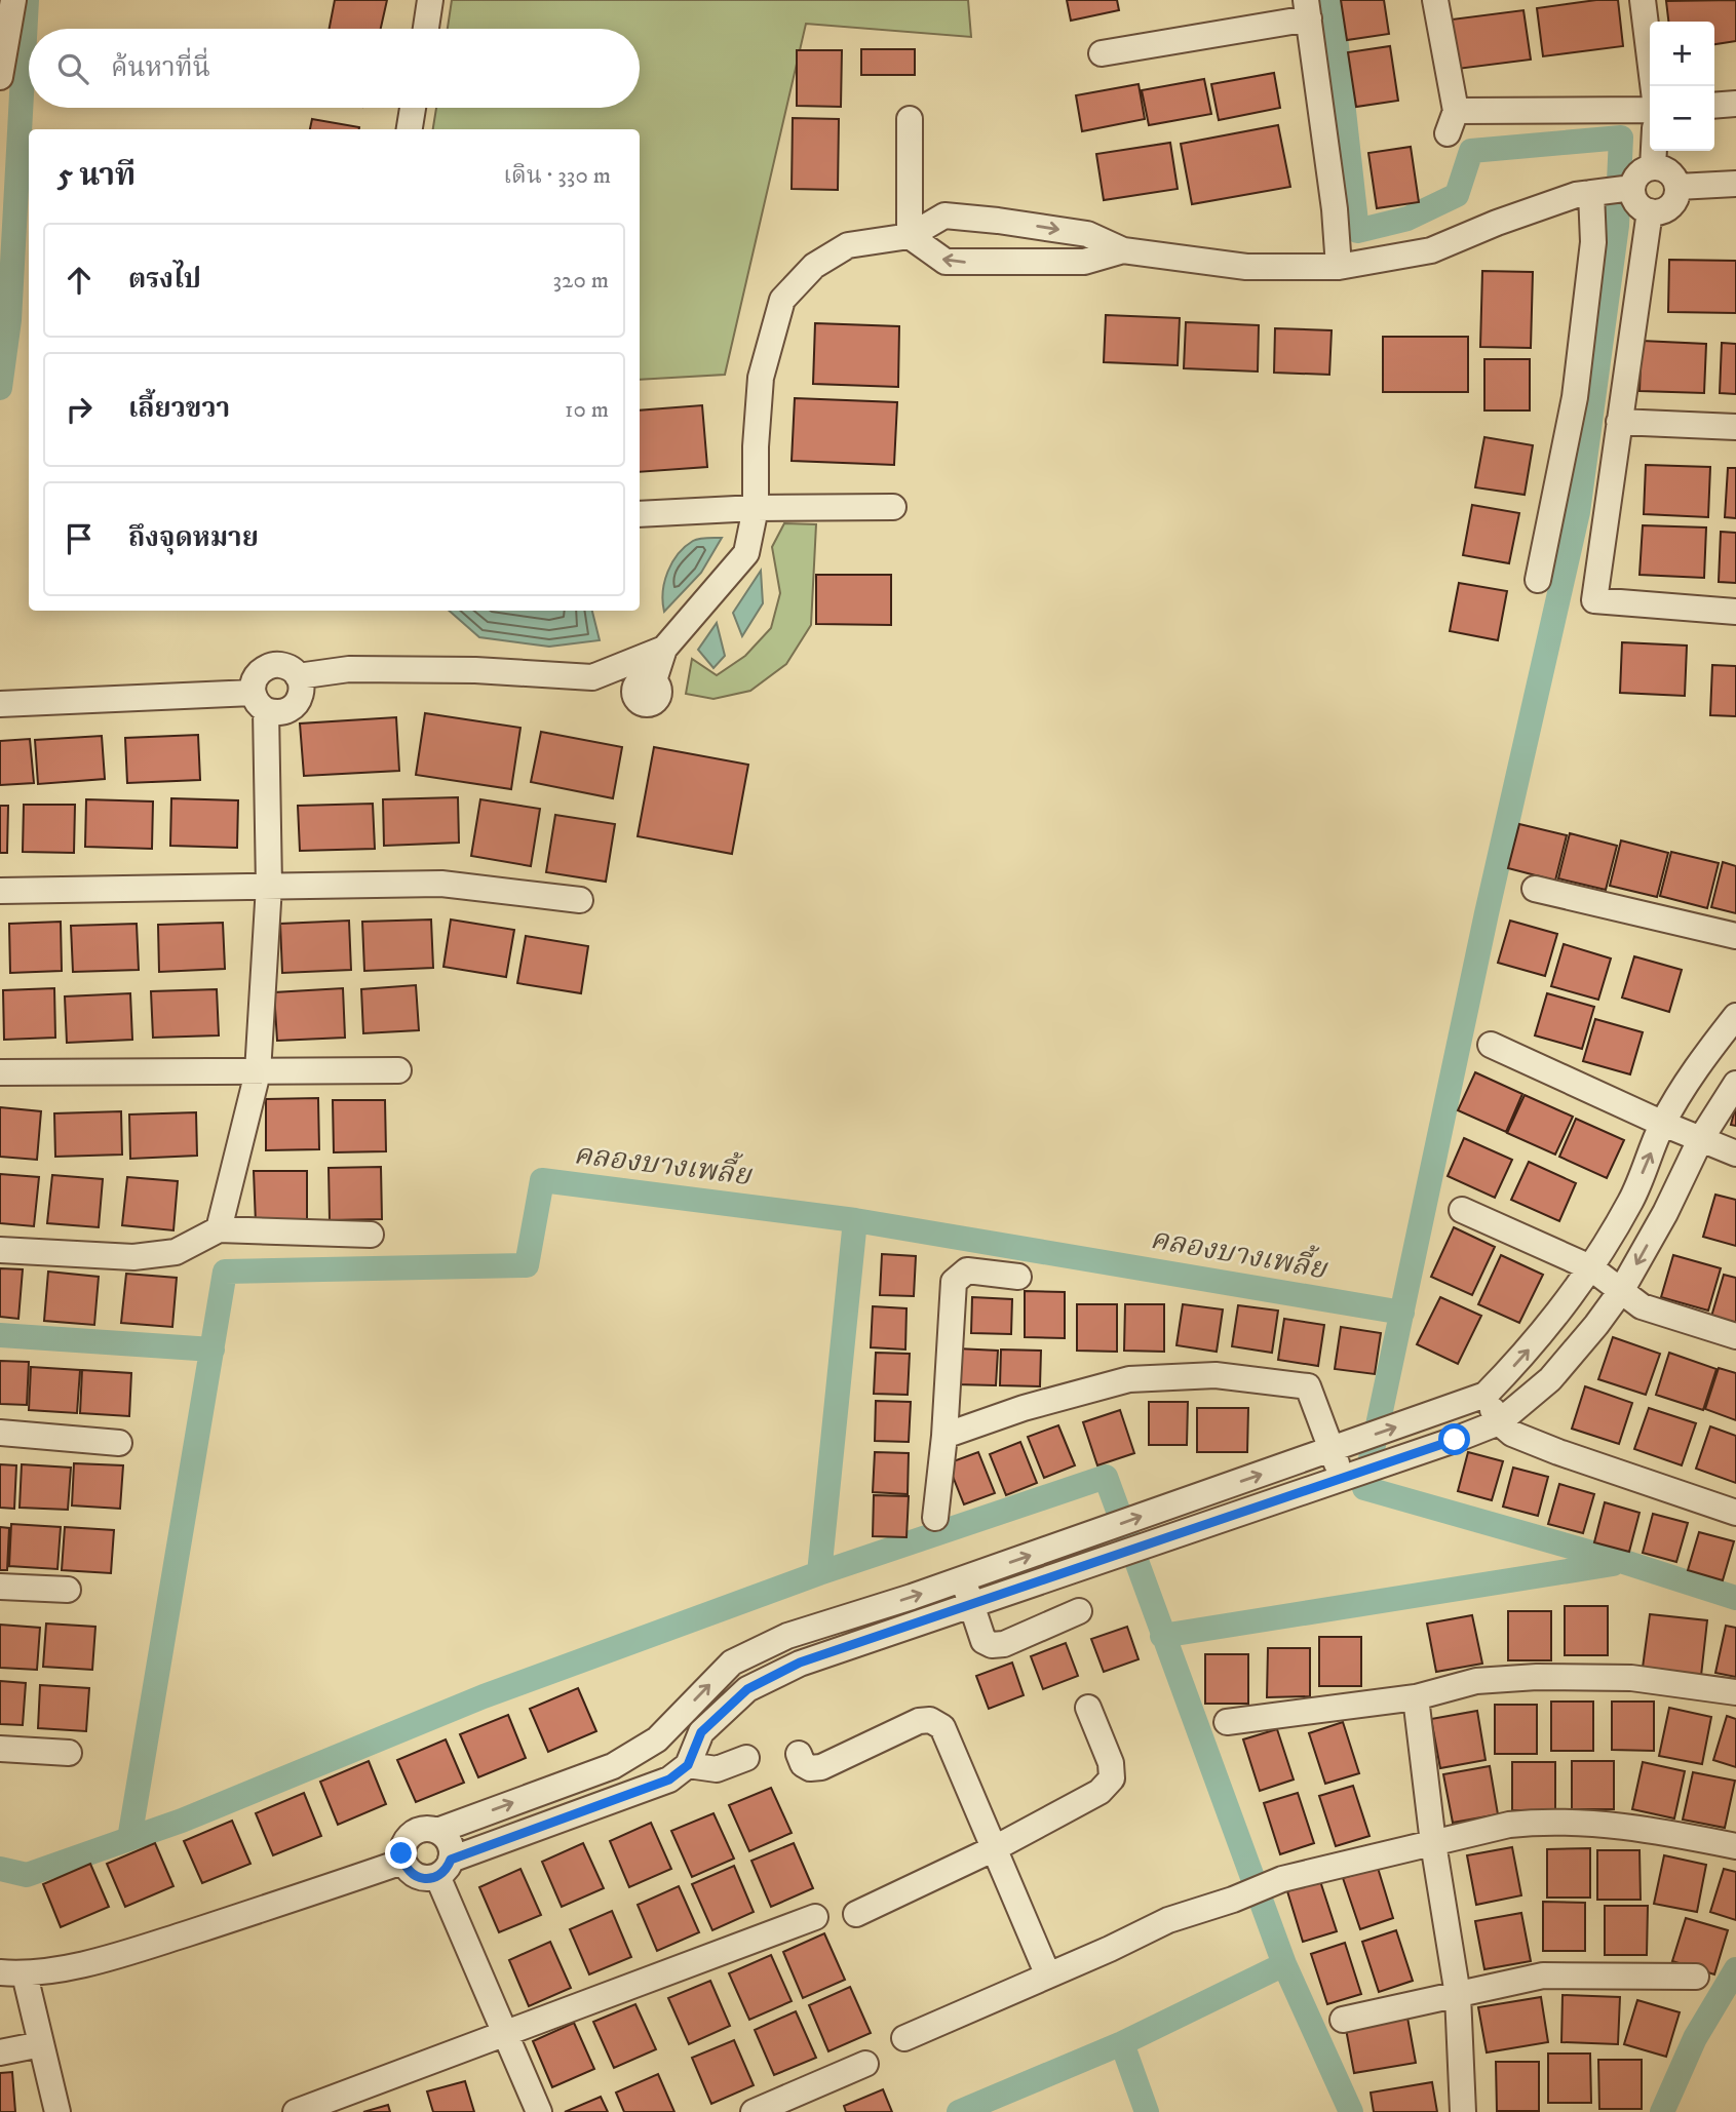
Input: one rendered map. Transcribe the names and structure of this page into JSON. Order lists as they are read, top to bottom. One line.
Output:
{"water":["คลองบางเพลี้ย"],"page":{"map_buttons":["+","−"],"search":"ค้นหาที่นี่","heading":["5 นาที","เดิน · 330 m"],"list":[["ตรงไป","320 m"],["เลี้ยวขวา","10 m"],"ถึงจุดหมาย"]}}
